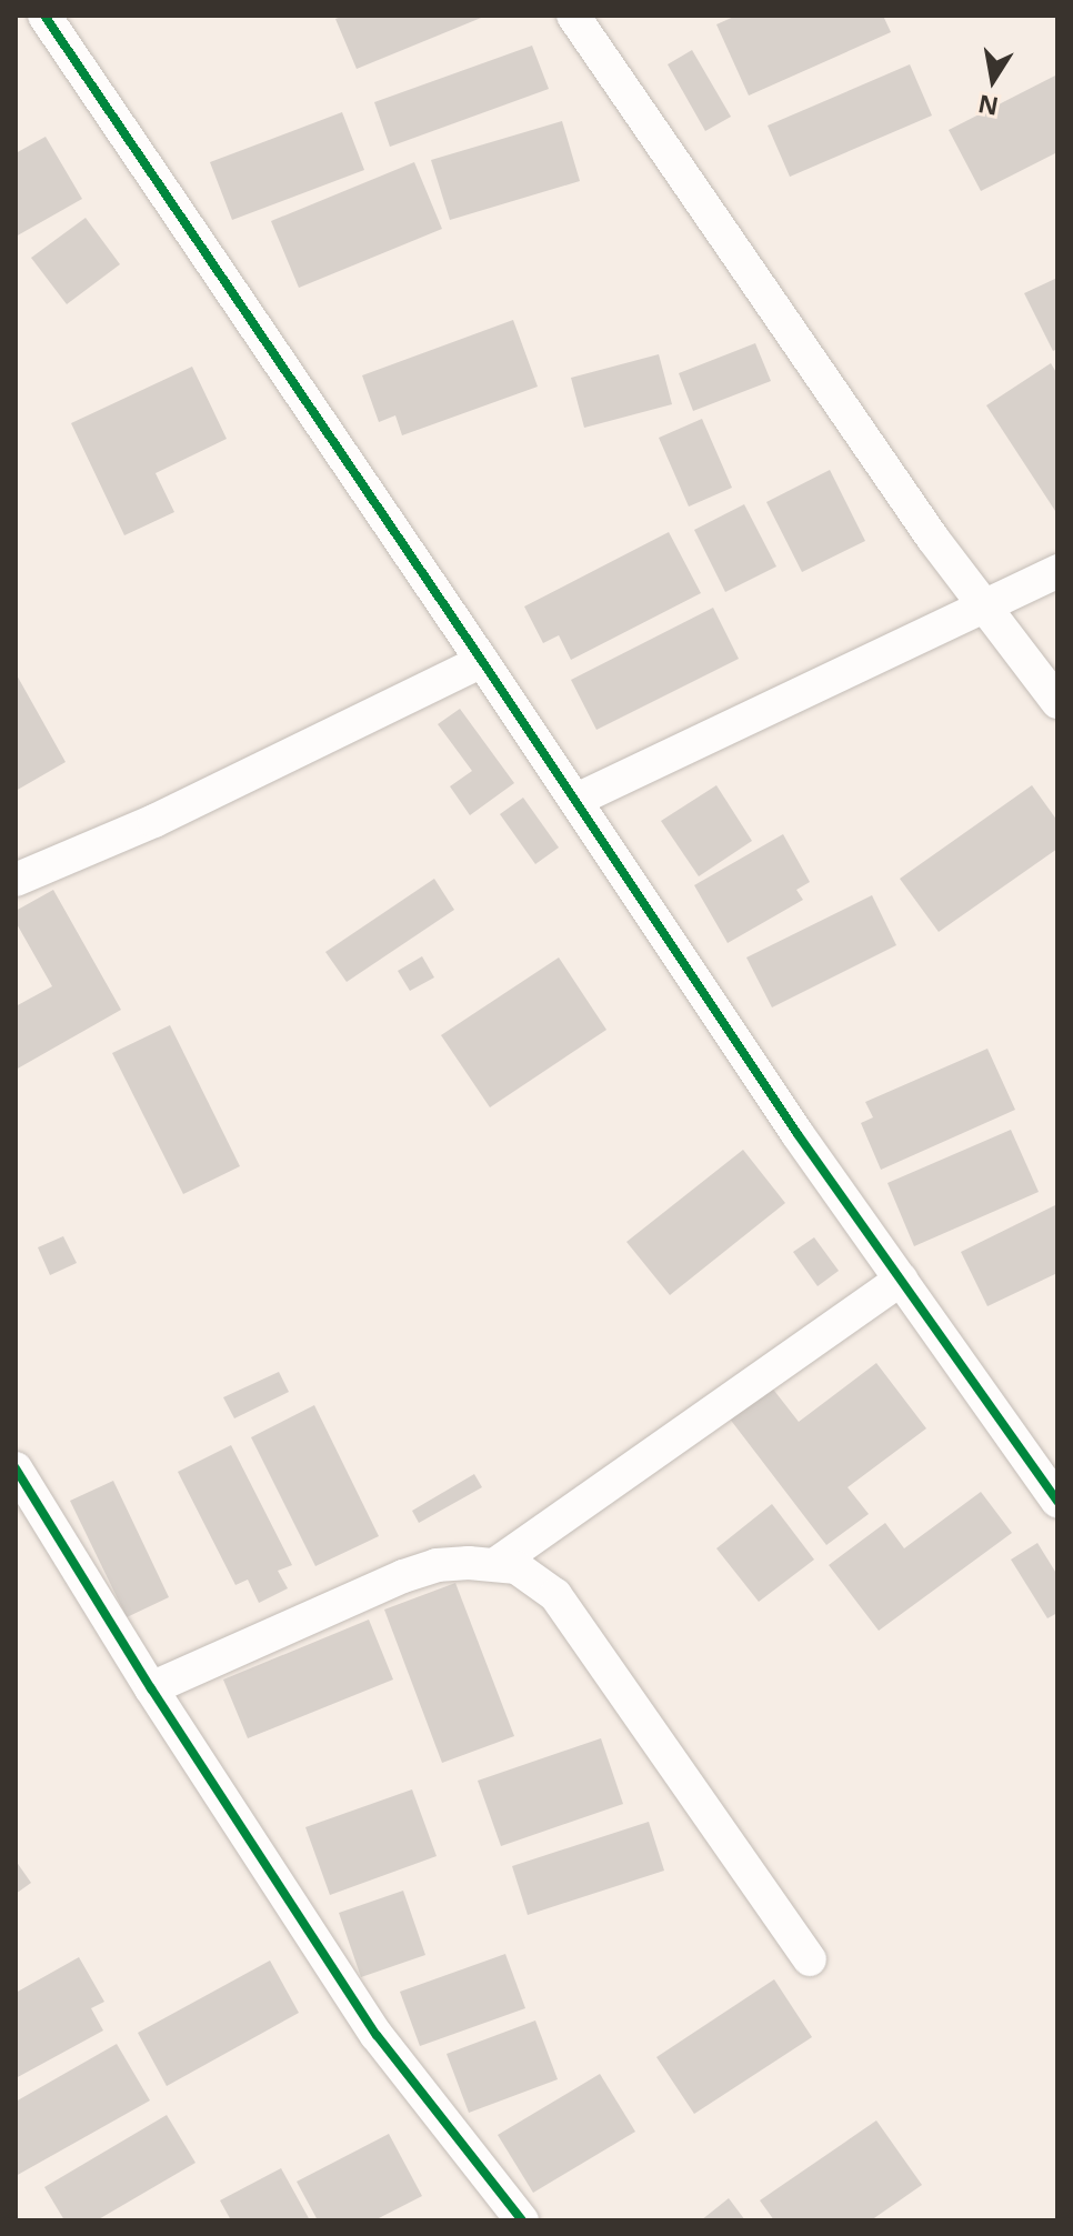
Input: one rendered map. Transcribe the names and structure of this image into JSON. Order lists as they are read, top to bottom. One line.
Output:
{"north":"bottom"}
